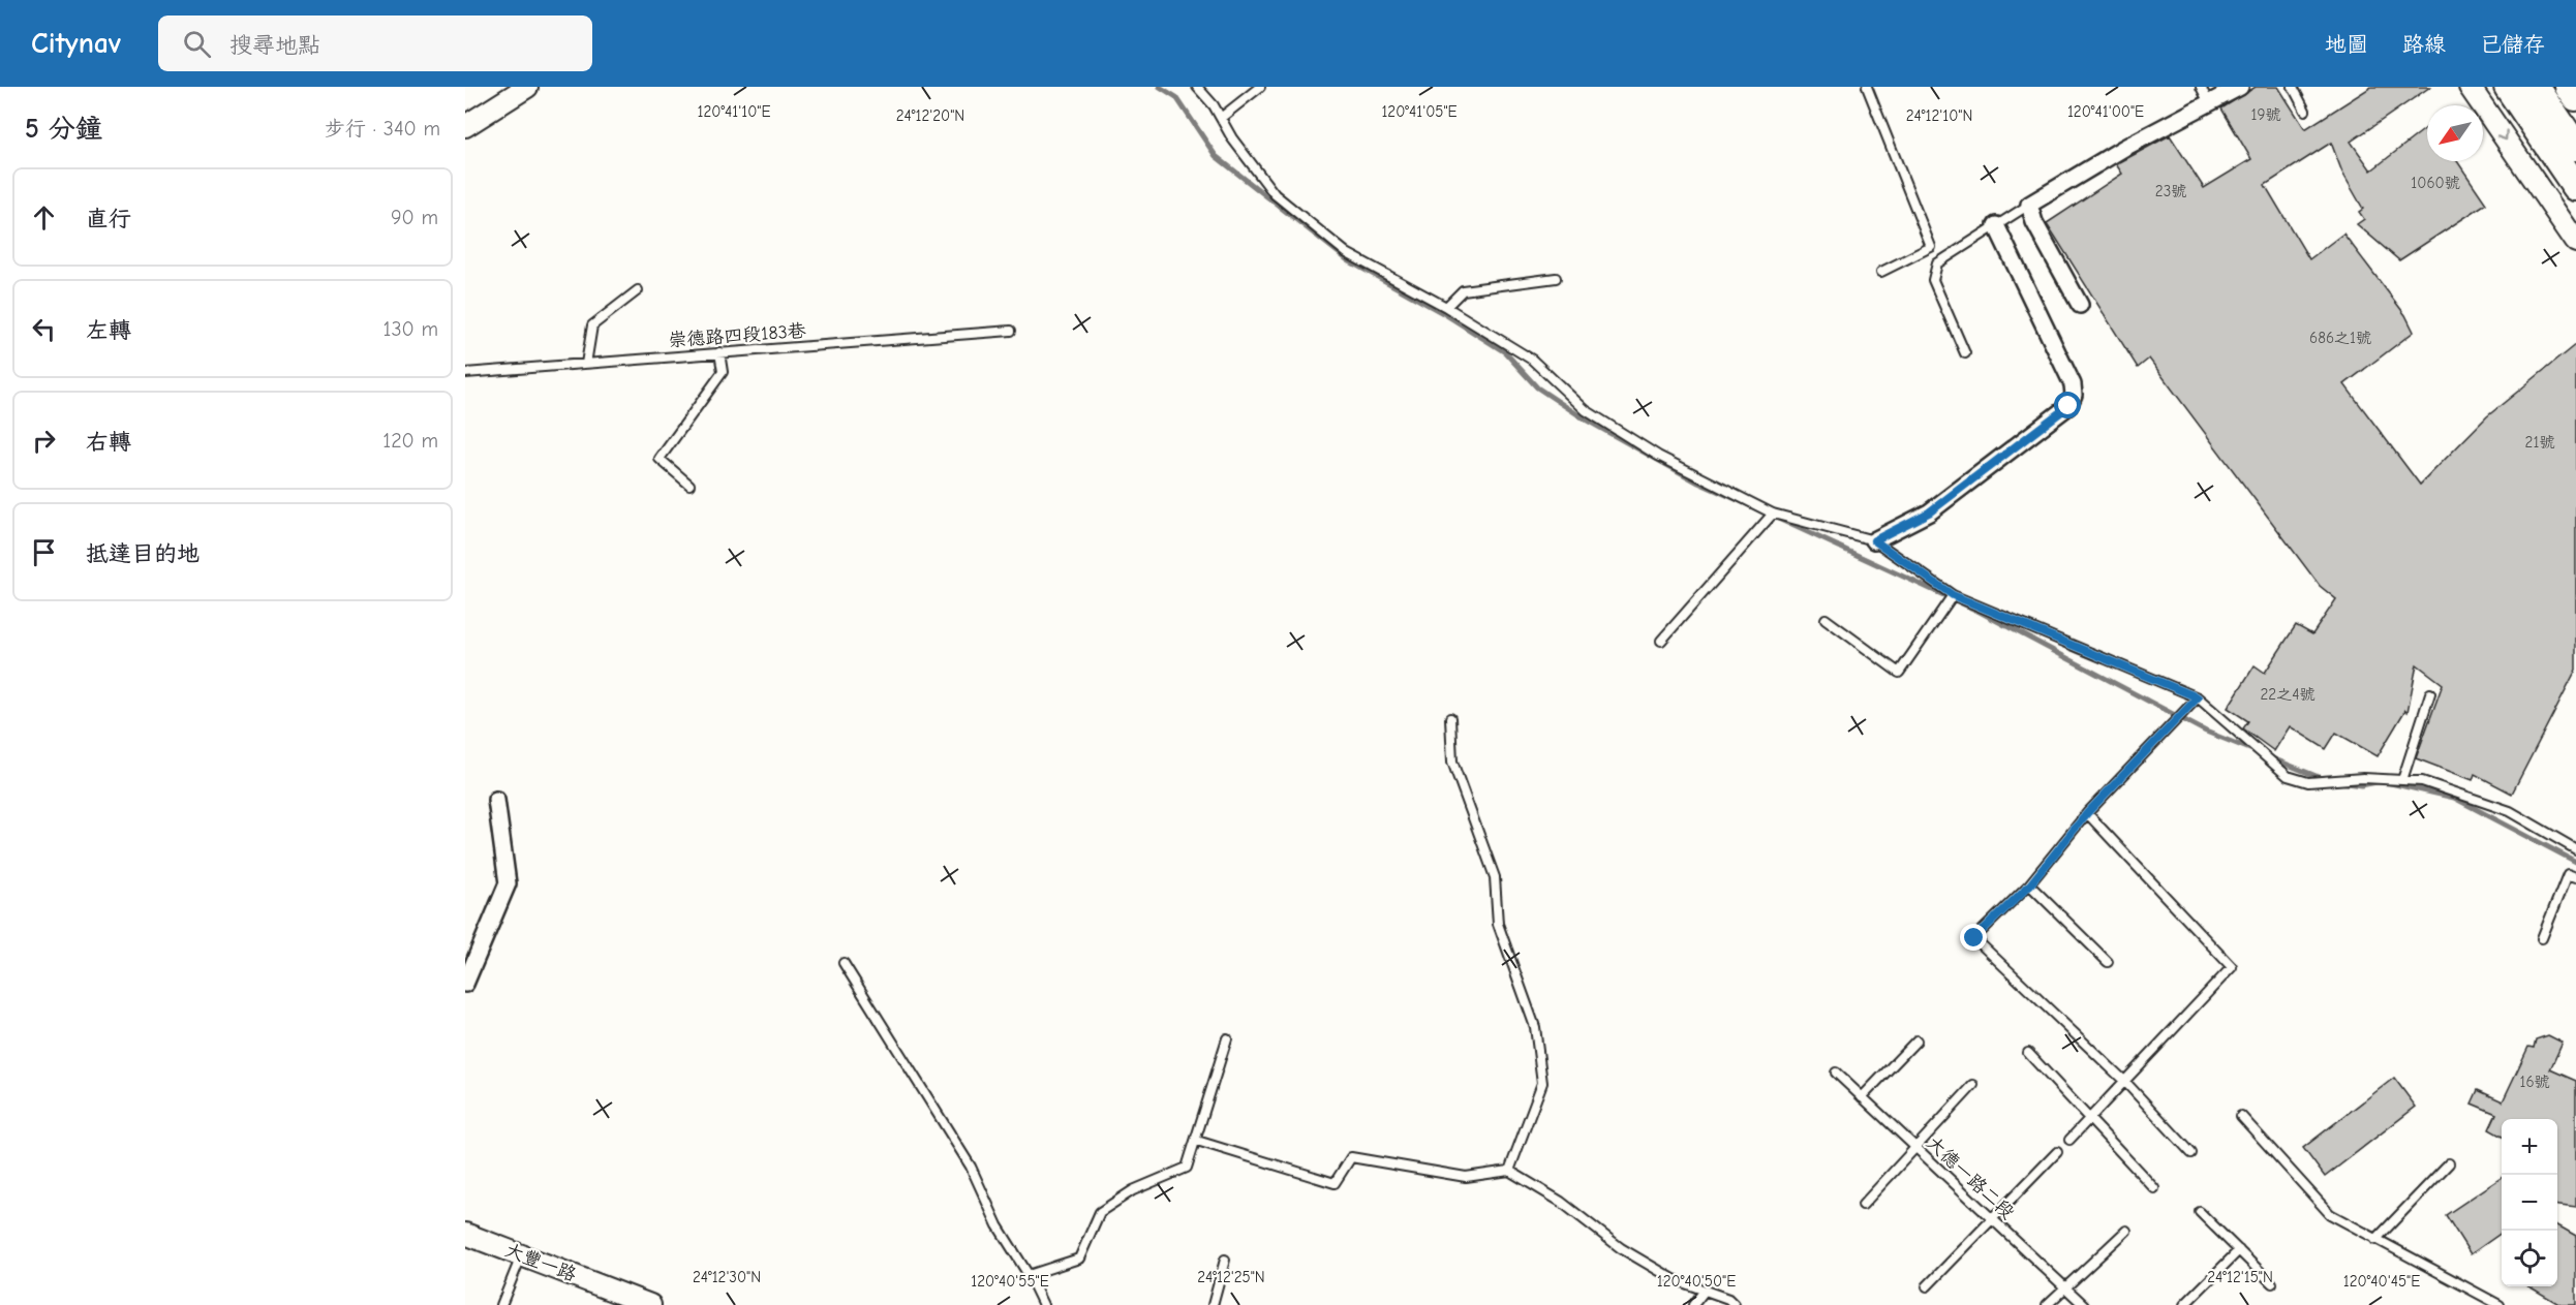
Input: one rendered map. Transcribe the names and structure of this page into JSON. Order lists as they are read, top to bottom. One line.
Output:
{"streets":{"street":["大豐一路"],"lane":["崇德路四段183巷","大德一路二段"]},"house_numbers":["19號","1060號","23號","686之1號","21號","22之4號","16號"],"north":"bottom left","page":{"header":"Citynav","search":"搜尋地點","nav":["地圖","路線","已儲存"],"heading":["5 分鐘","步行 · 340 m"],"list":[["直行","90 m"],["左轉","130 m"],["右轉","120 m"],"抵達目的地"],"map_buttons":["+","−"]},"coordinates":["120°41'10\"E","120°41'05\"E","120°41'00\"E","24°12'20\"N","24°12'10\"N","24°12'30\"N","24°12'25\"N","24°12'15\"N","120°40'55\"E","120°40'50\"E","120°40'45\"E"]}
